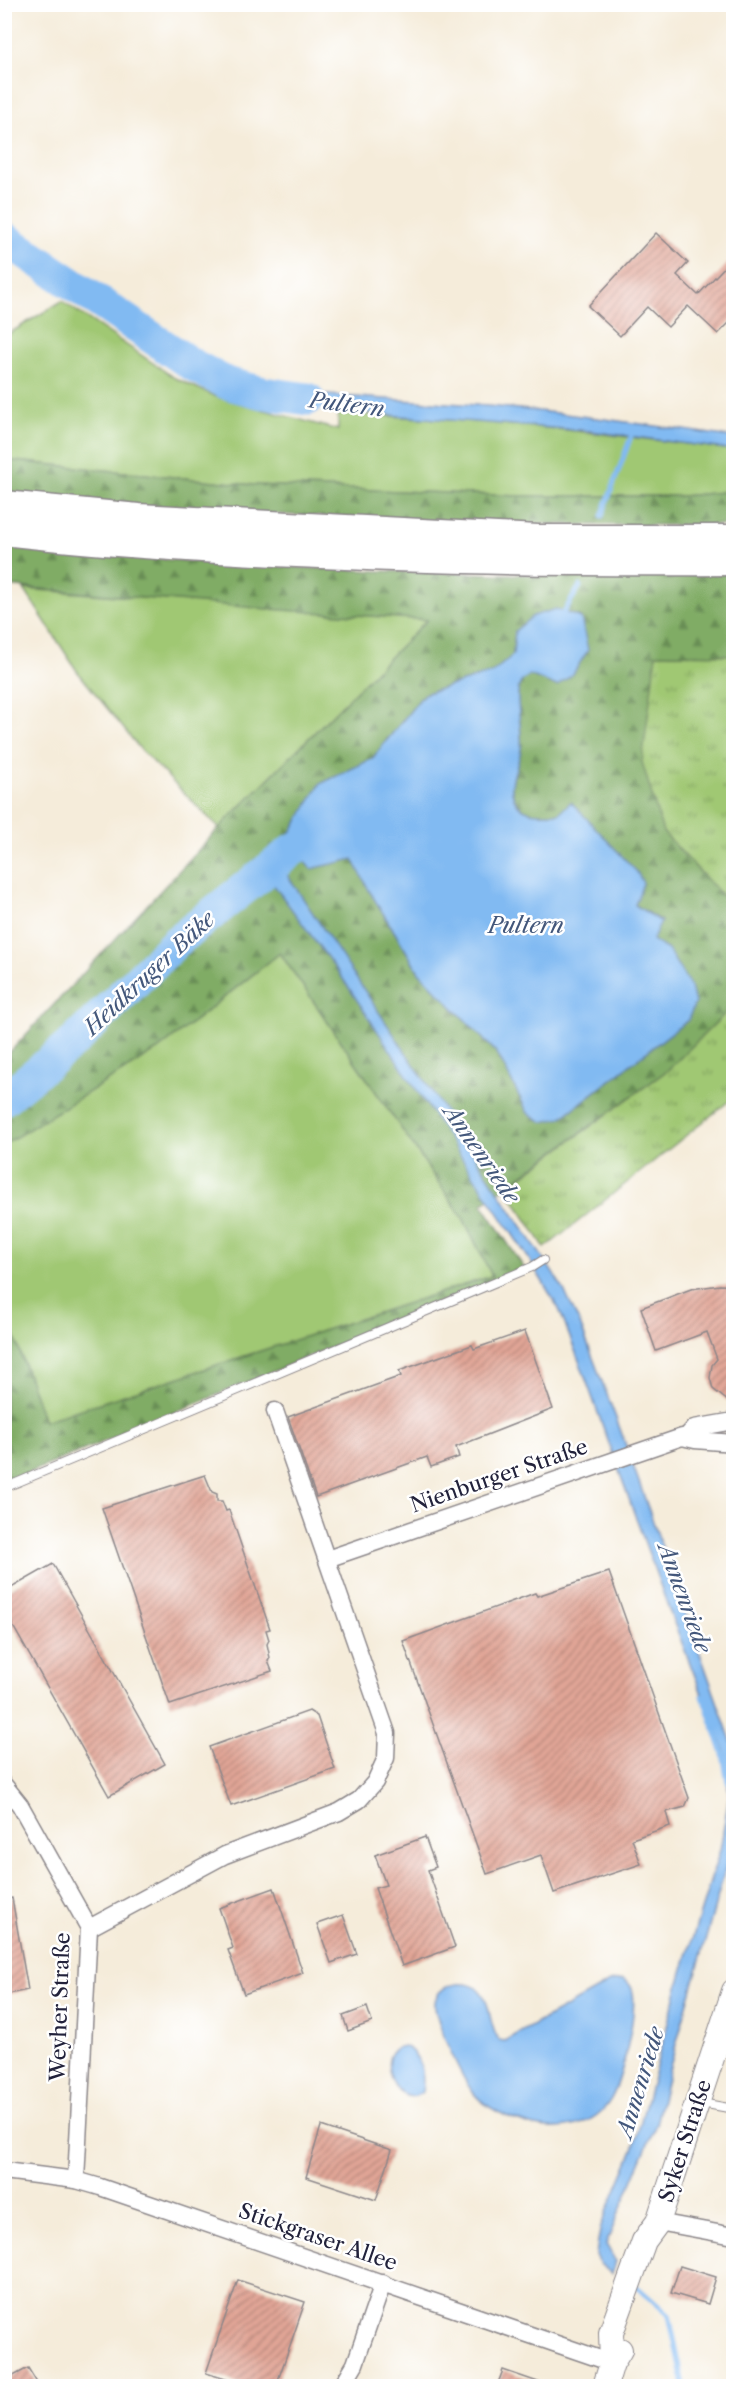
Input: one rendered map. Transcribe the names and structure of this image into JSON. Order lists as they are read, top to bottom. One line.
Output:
{"streets":{"main road":["Syker Straße"],"street":["Nienburger Straße","Weyher Straße","Stickgraser Allee"]},"crossings":[["Weyher Straße","Stickgraser Allee"],["Syker Straße","Stickgraser Allee"]],"water":["Pultern","Heidkruger Bäke","Annenriede"]}
